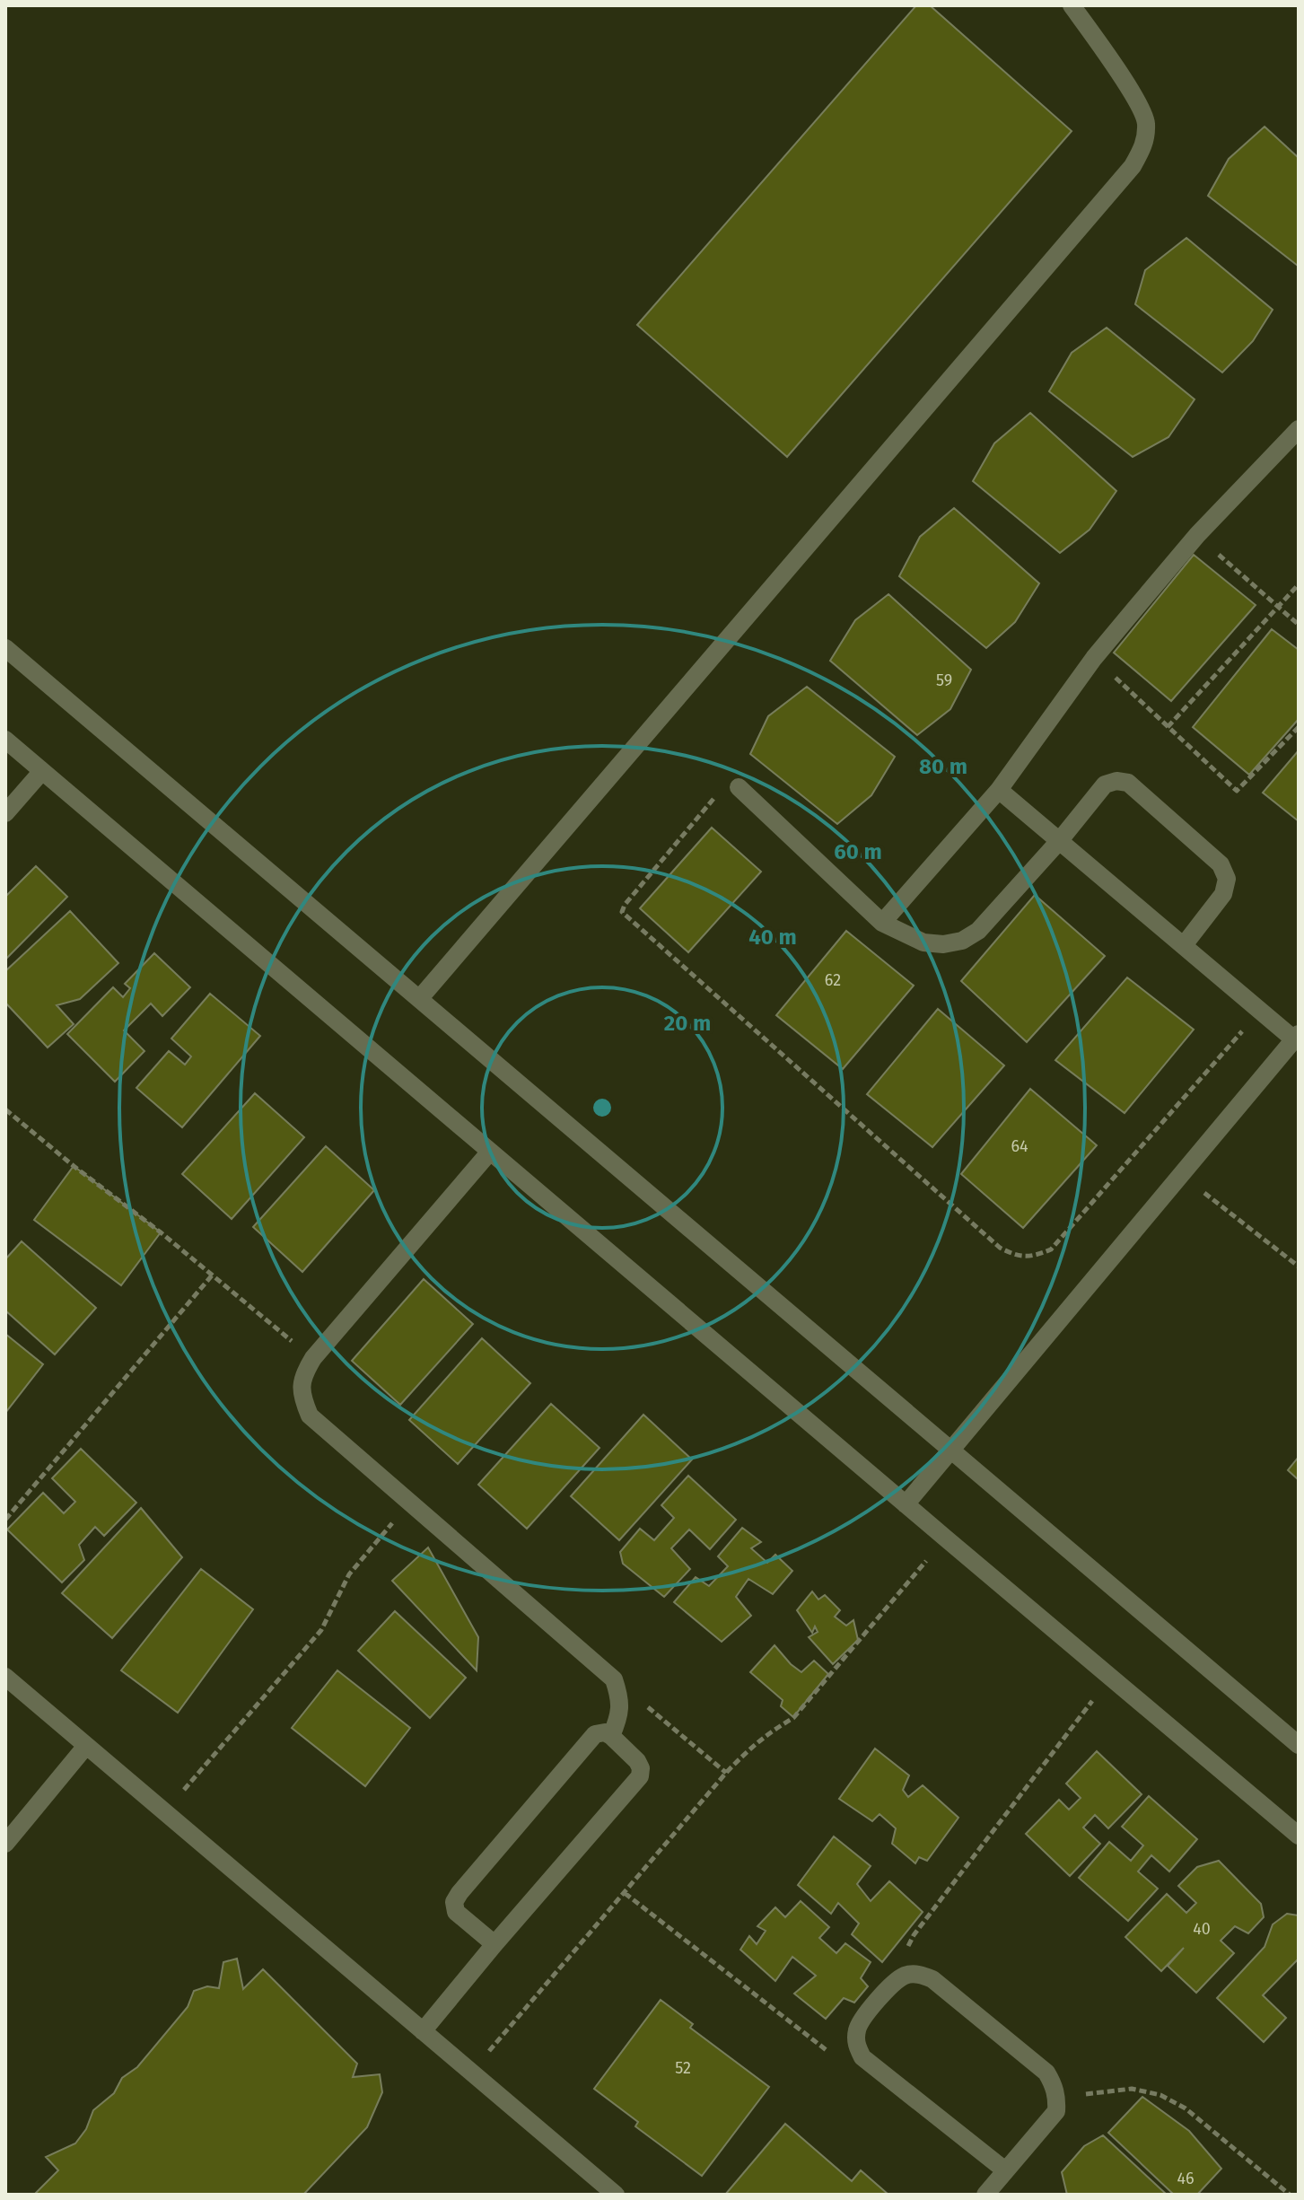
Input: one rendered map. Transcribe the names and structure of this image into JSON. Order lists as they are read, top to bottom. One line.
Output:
{"house_numbers":["59","62","64","40","52","46"],"rings":["80 m","60 m","40 m","20 m"]}
